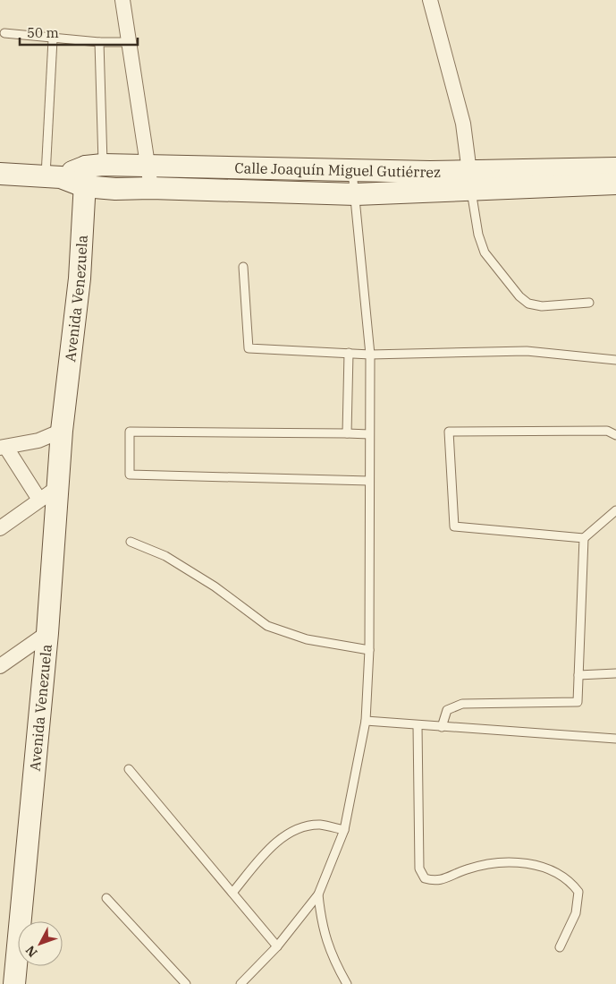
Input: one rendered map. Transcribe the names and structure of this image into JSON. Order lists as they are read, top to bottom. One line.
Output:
{"streets":{"main road":["Calle Joaquín Miguel Gutiérrez","Avenida Venezuela"]},"crossings":[["Calle Joaquín Miguel Gutiérrez","Avenida Venezuela"]],"scale_bar":"50 m","north":"bottom left"}
